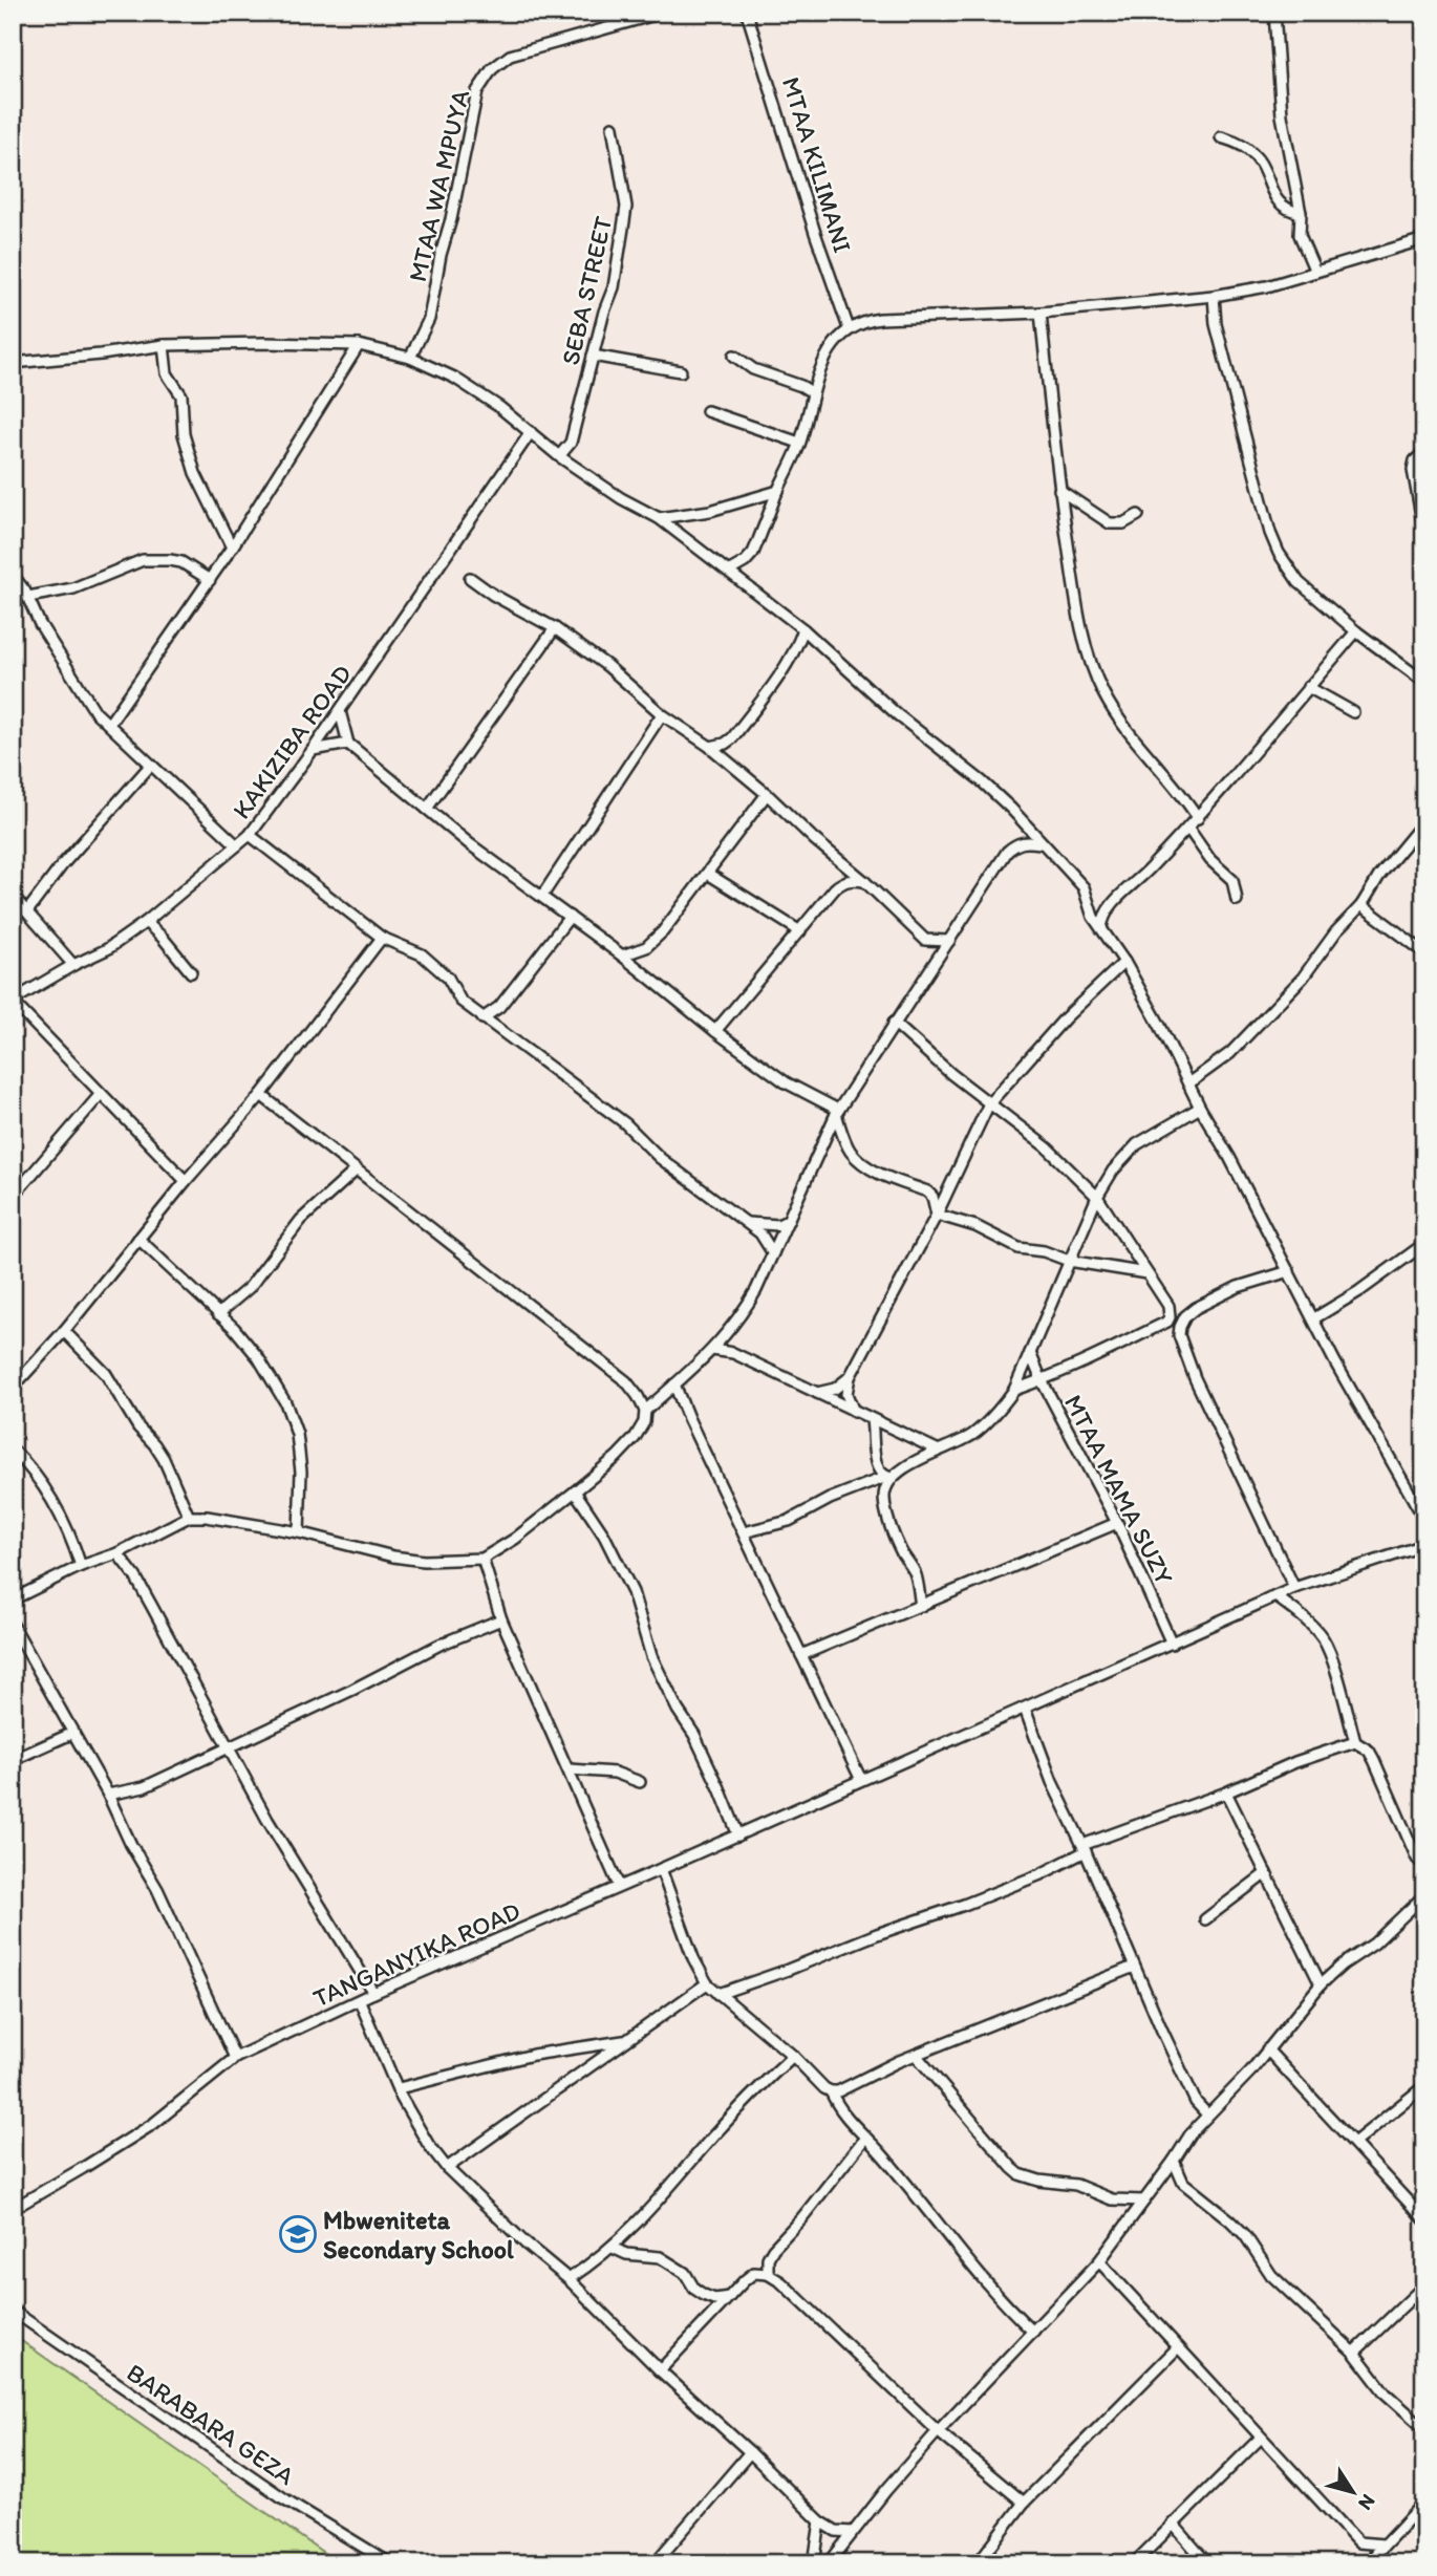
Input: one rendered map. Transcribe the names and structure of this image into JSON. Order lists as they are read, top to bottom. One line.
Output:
{"streets":{"street":["MTAA KILIMANI","MTAA WA MPUYA","SEBA STREET","KAKIZIBA ROAD","MTAA MAMA SUZY","TANGANYIKA ROAD","BARABARA GEZA"]},"crossings":[["MTAA MAMA SUZY","TANGANYIKA ROAD"]],"places":{"school or university":["Mbweniteta Secondary School"]},"north":"bottom right"}
